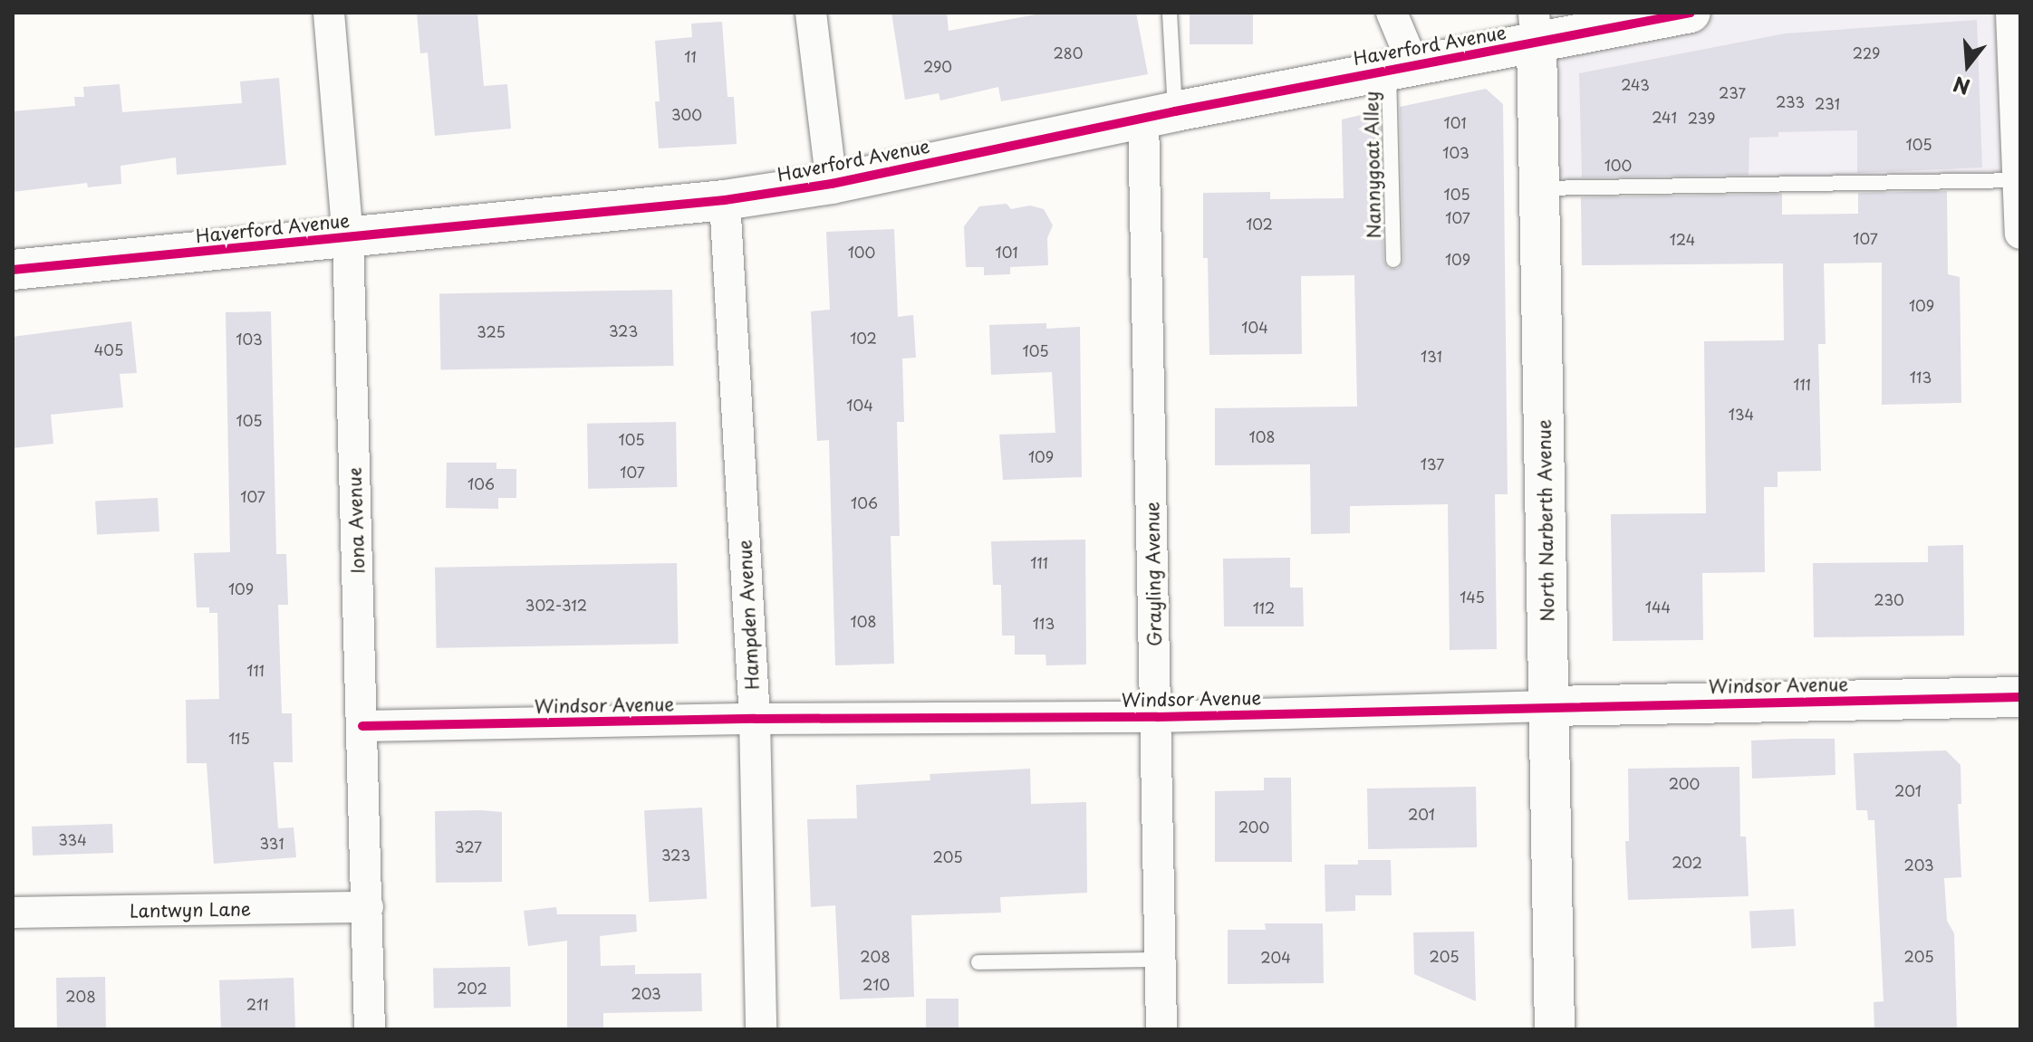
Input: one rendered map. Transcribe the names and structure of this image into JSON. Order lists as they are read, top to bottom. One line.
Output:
{"streets":{"street":["Haverford Avenue","Iona Avenue","North Narberth Avenue","Grayling Avenue","Hampden Avenue","Windsor Avenue","Lantwyn Lane"],"lane":["Nannygoat Alley"]},"crossings":[["Haverford Avenue","Nannygoat Alley"],["Haverford Avenue","Iona Avenue"],["Haverford Avenue","North Narberth Avenue"],["Haverford Avenue","Grayling Avenue"],["Haverford Avenue","Hampden Avenue"],["Iona Avenue","Windsor Avenue"],["Iona Avenue","Lantwyn Lane"],["North Narberth Avenue","Windsor Avenue"],["Grayling Avenue","Windsor Avenue"],["Hampden Avenue","Windsor Avenue"]],"house_numbers":["280","229","11","290","243","237","233","231","300","241","239","101","105","103","100","105","107","102","107","124","100","101","109","109","104","323","325","102","103","405","105","131","113","111","104","134","105","108","105","109","137","107","106","107","106","111","109","145","230","302-312","144","112","108","113","111","115","200","201","201","200","334","331","327","323","205","202","203","208","205","205","204","210","202","203","208","211"],"north":"bottom"}
